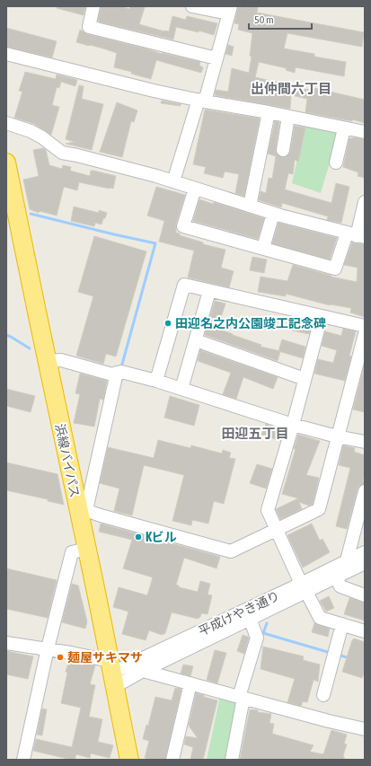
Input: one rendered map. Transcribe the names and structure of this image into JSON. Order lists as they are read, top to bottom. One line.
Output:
{"streets":{"highway":["浜線バイパス"],"street":["平成けやき通り"]},"crossings":[["浜線バイパス","平成けやき通り"]],"districts":["出仲間六丁目","田迎五丁目"],"places":["田迎名之内公園竣工記念碑","Kビル","麺屋サキマサ"],"scale_bar":"50 m"}
